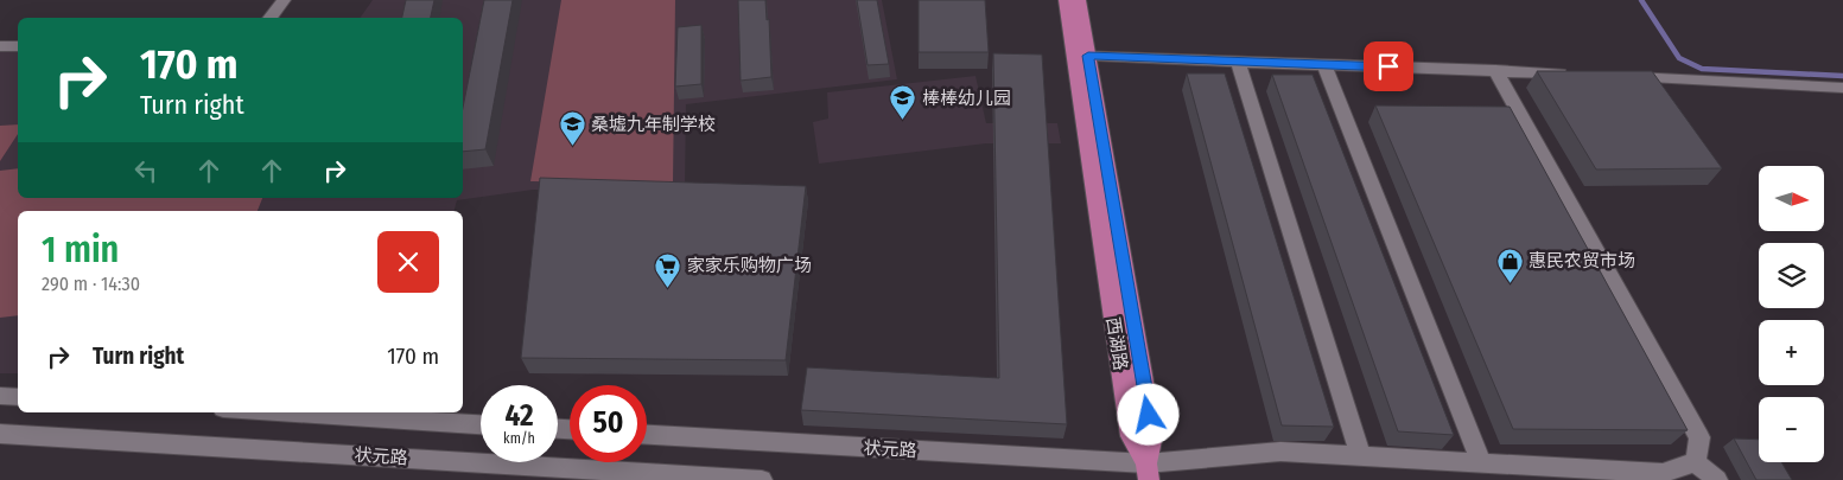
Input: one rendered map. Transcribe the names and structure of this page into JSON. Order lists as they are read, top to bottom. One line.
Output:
{"streets":{"main road":["西湖路"],"street":["状元路"]},"crossings":[["西湖路","状元路"]],"places":{"school or university":["棒棒幼儿园","桑墟九年制学校"],"shop":["惠民农贸市场"],"supermarket":["家家乐购物广场"]},"north":"right","page":{"turn":["170 m","Turn right"],"map_buttons":["+","−"],"heading":["1 min","290 m · 14:30"],"list":[{"name":"Turn right","value":"170 m"}],"speed":"42 km/h","limit":"50"}}
